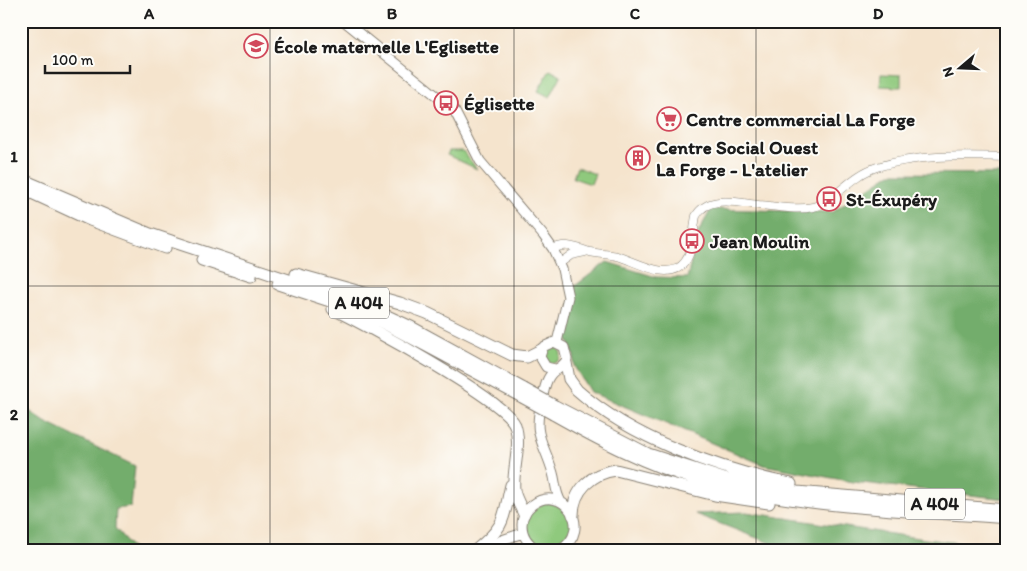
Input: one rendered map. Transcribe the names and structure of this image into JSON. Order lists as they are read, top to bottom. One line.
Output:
{"streets":{"highway":["A 404"]},"places":{"school or university":["École maternelle L'Eglisette"],"bus stop":["Églisette","St-Éxupéry","Jean Moulin"],"supermarket":["Centre commercial La Forge"],"building":["Centre Social Ouest La Forge - L'atelier"]},"scale_bar":"100 m","north":"left","grid":{"columns":["A","B","C","D"],"rows":["1","2"]}}
